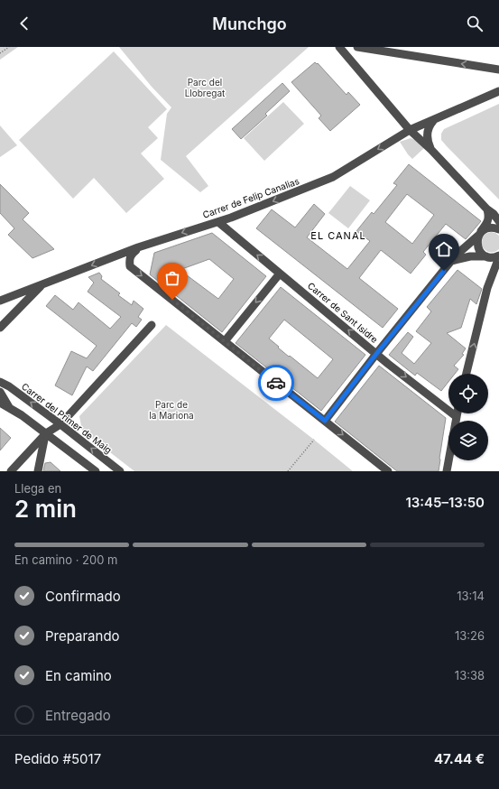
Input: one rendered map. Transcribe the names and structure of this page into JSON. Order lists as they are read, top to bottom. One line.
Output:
{"streets":{"street":["Carrer de Felip Canalias","Carrer de Sant Isidre","Carrer del Primer de Maig"]},"crossings":[["Carrer de Felip Canalias","Carrer de Sant Isidre"]],"one_way":["Carrer de Felip Canalias"],"districts":["EL CANAL"],"parks":["Parc del Llobregat","Parc de la Mariona"],"page":{"header":"Munchgo","heading":["2 min","Llega en","13:45–13:50"],"panel":["Pedido #5017","47.44 €"],"bar":"En camino · 200 m","list":[["Confirmado","13:14"],["Preparando","13:26"],["En camino","13:38"],"Entregado"]}}
